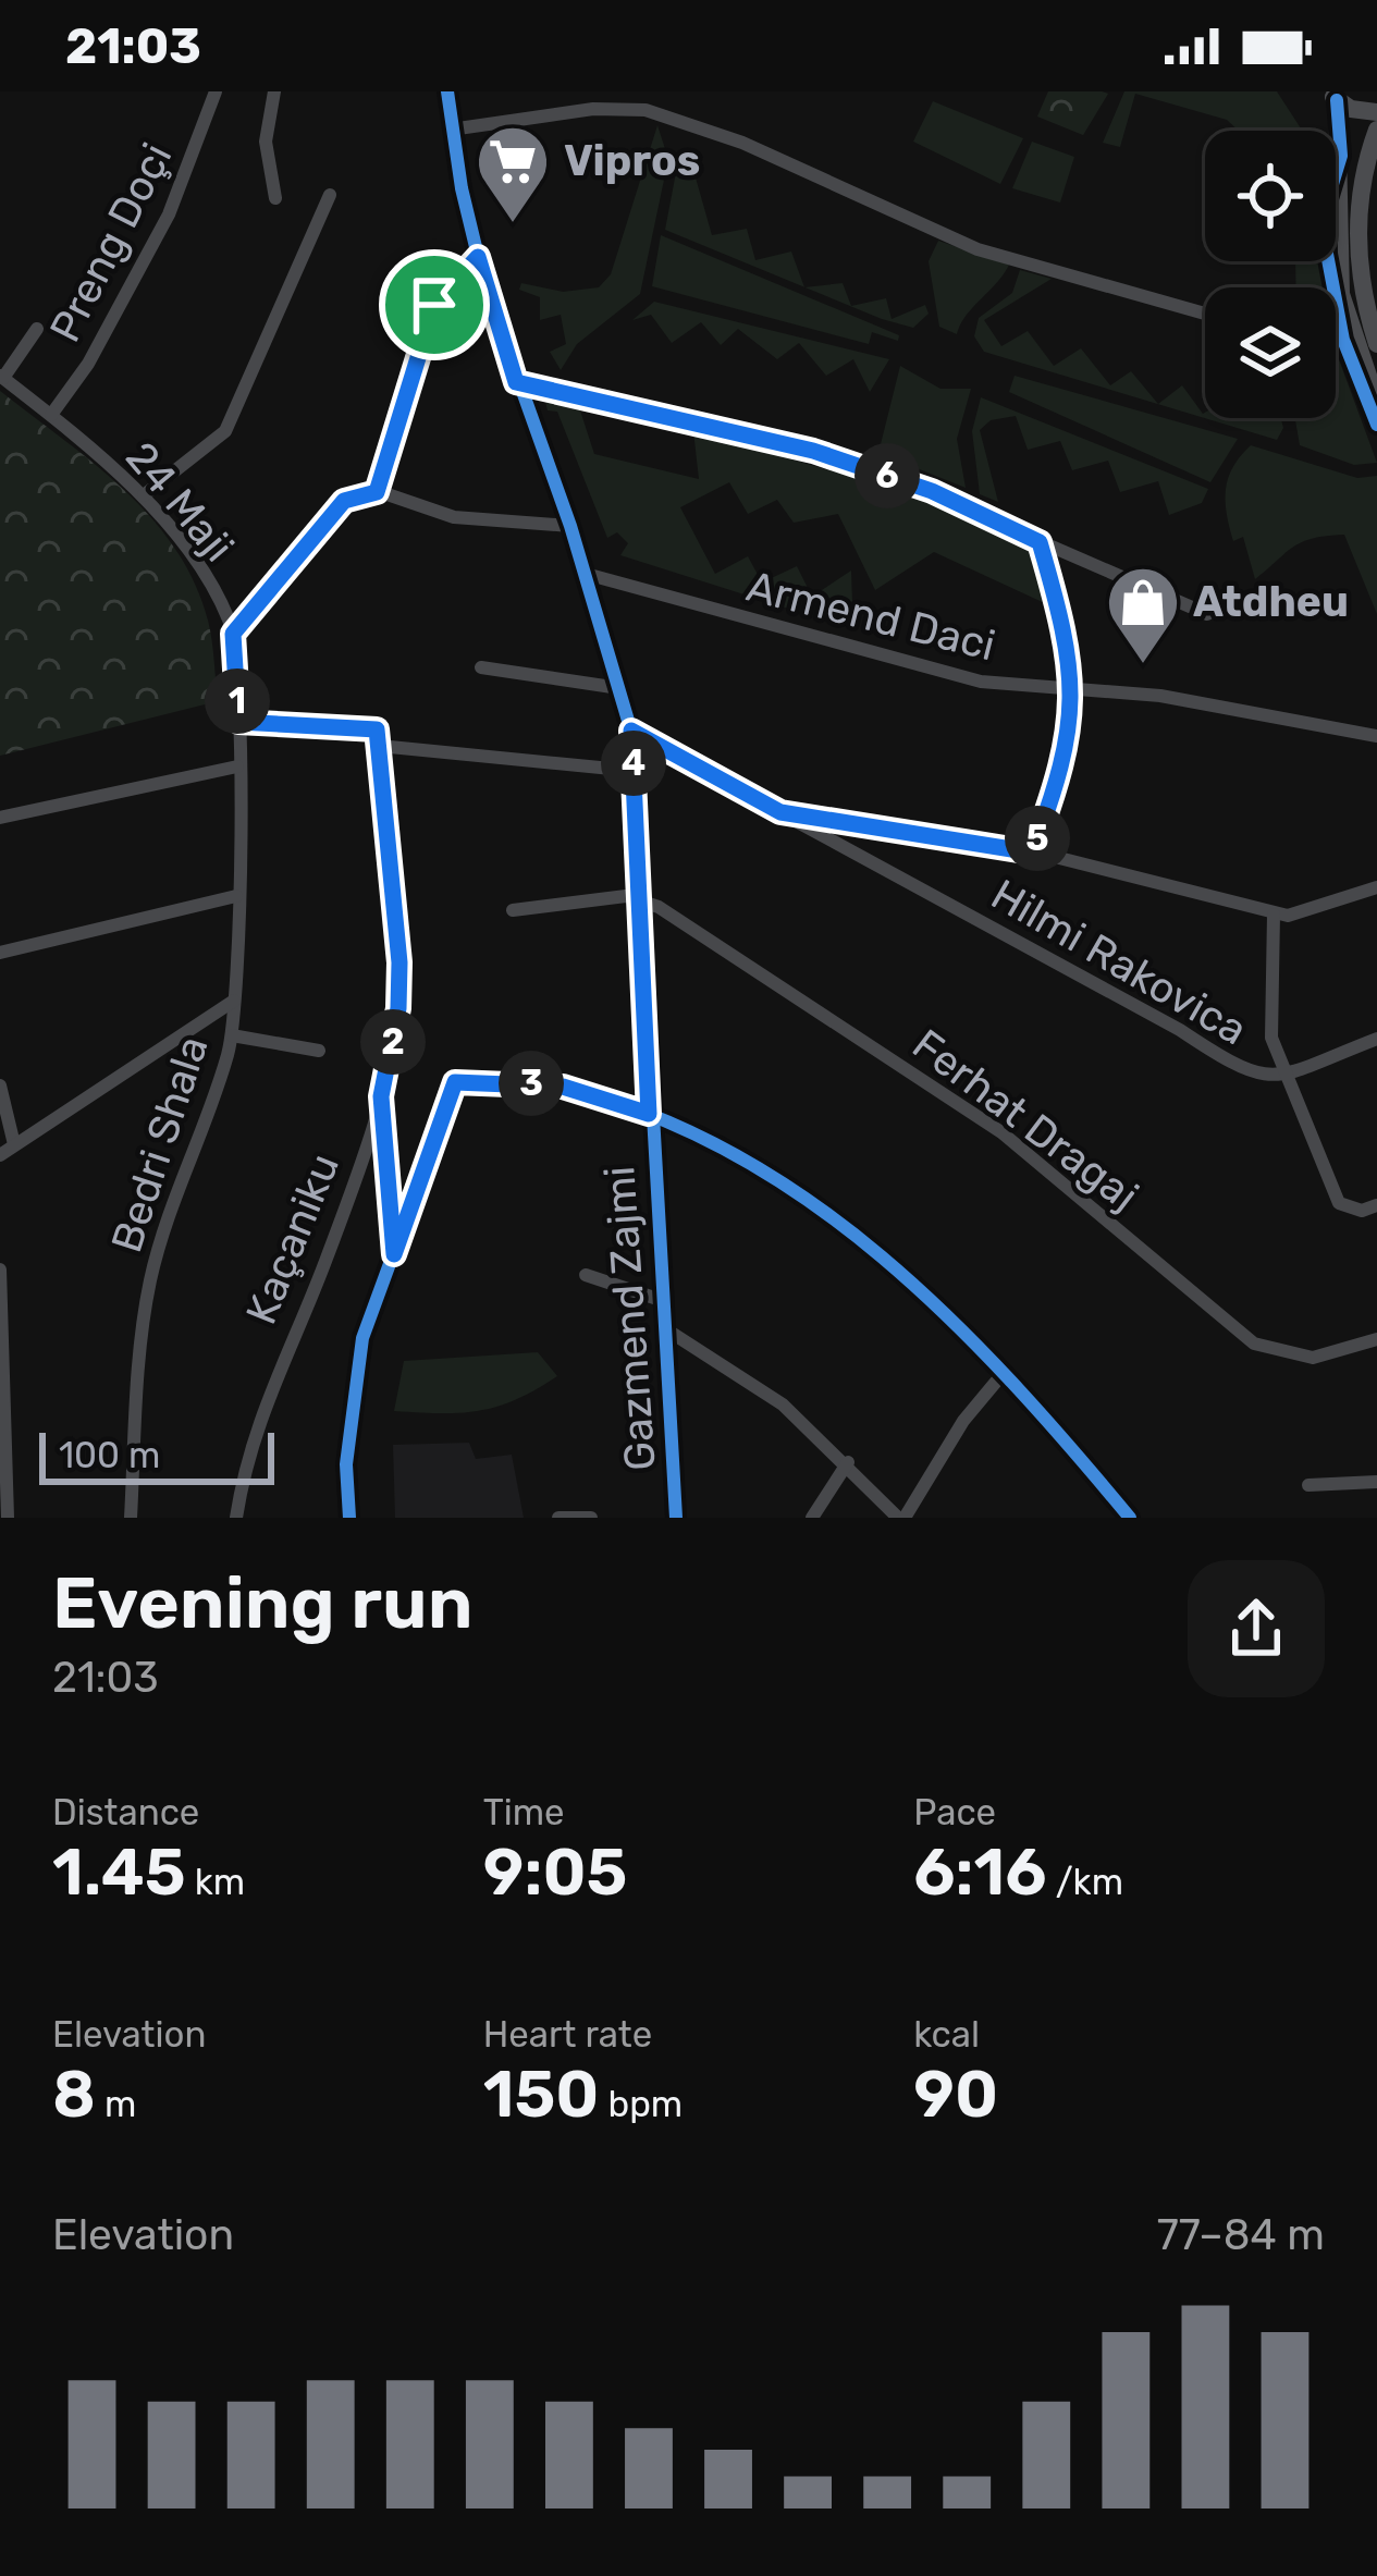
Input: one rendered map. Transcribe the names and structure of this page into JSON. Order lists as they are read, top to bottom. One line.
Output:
{"streets":{"street":["Preng Doçi","24 Maji","Armend Daci","Hilmi Rakovica","Ferhat Dragaj","Bedri Shala","Kaçaniku","Gazmend Zajmi"]},"crossings":[["Preng Doçi","24 Maji"],["24 Maji","Bedri Shala"],["Armend Daci","Gazmend Zajmi"],["Hilmi Rakovica","Gazmend Zajmi"],["Ferhat Dragaj","Gazmend Zajmi"]],"places":{"supermarket":["Vipros"],"shop":["Atdheu"]},"scale_bar":"100 m","page":{"status":"21:03","pins":["6","1","4","5","2","3"],"scale":"100 m","heading":["Evening run","21:03"],"stats":[["Distance","1.45 km"],["Time","9:05"],["Pace","6:16 /km"],["Elevation","8 m"],["Heart rate","150 bpm"],["kcal","90"]],"chart":["Elevation","77–84 m"]}}
